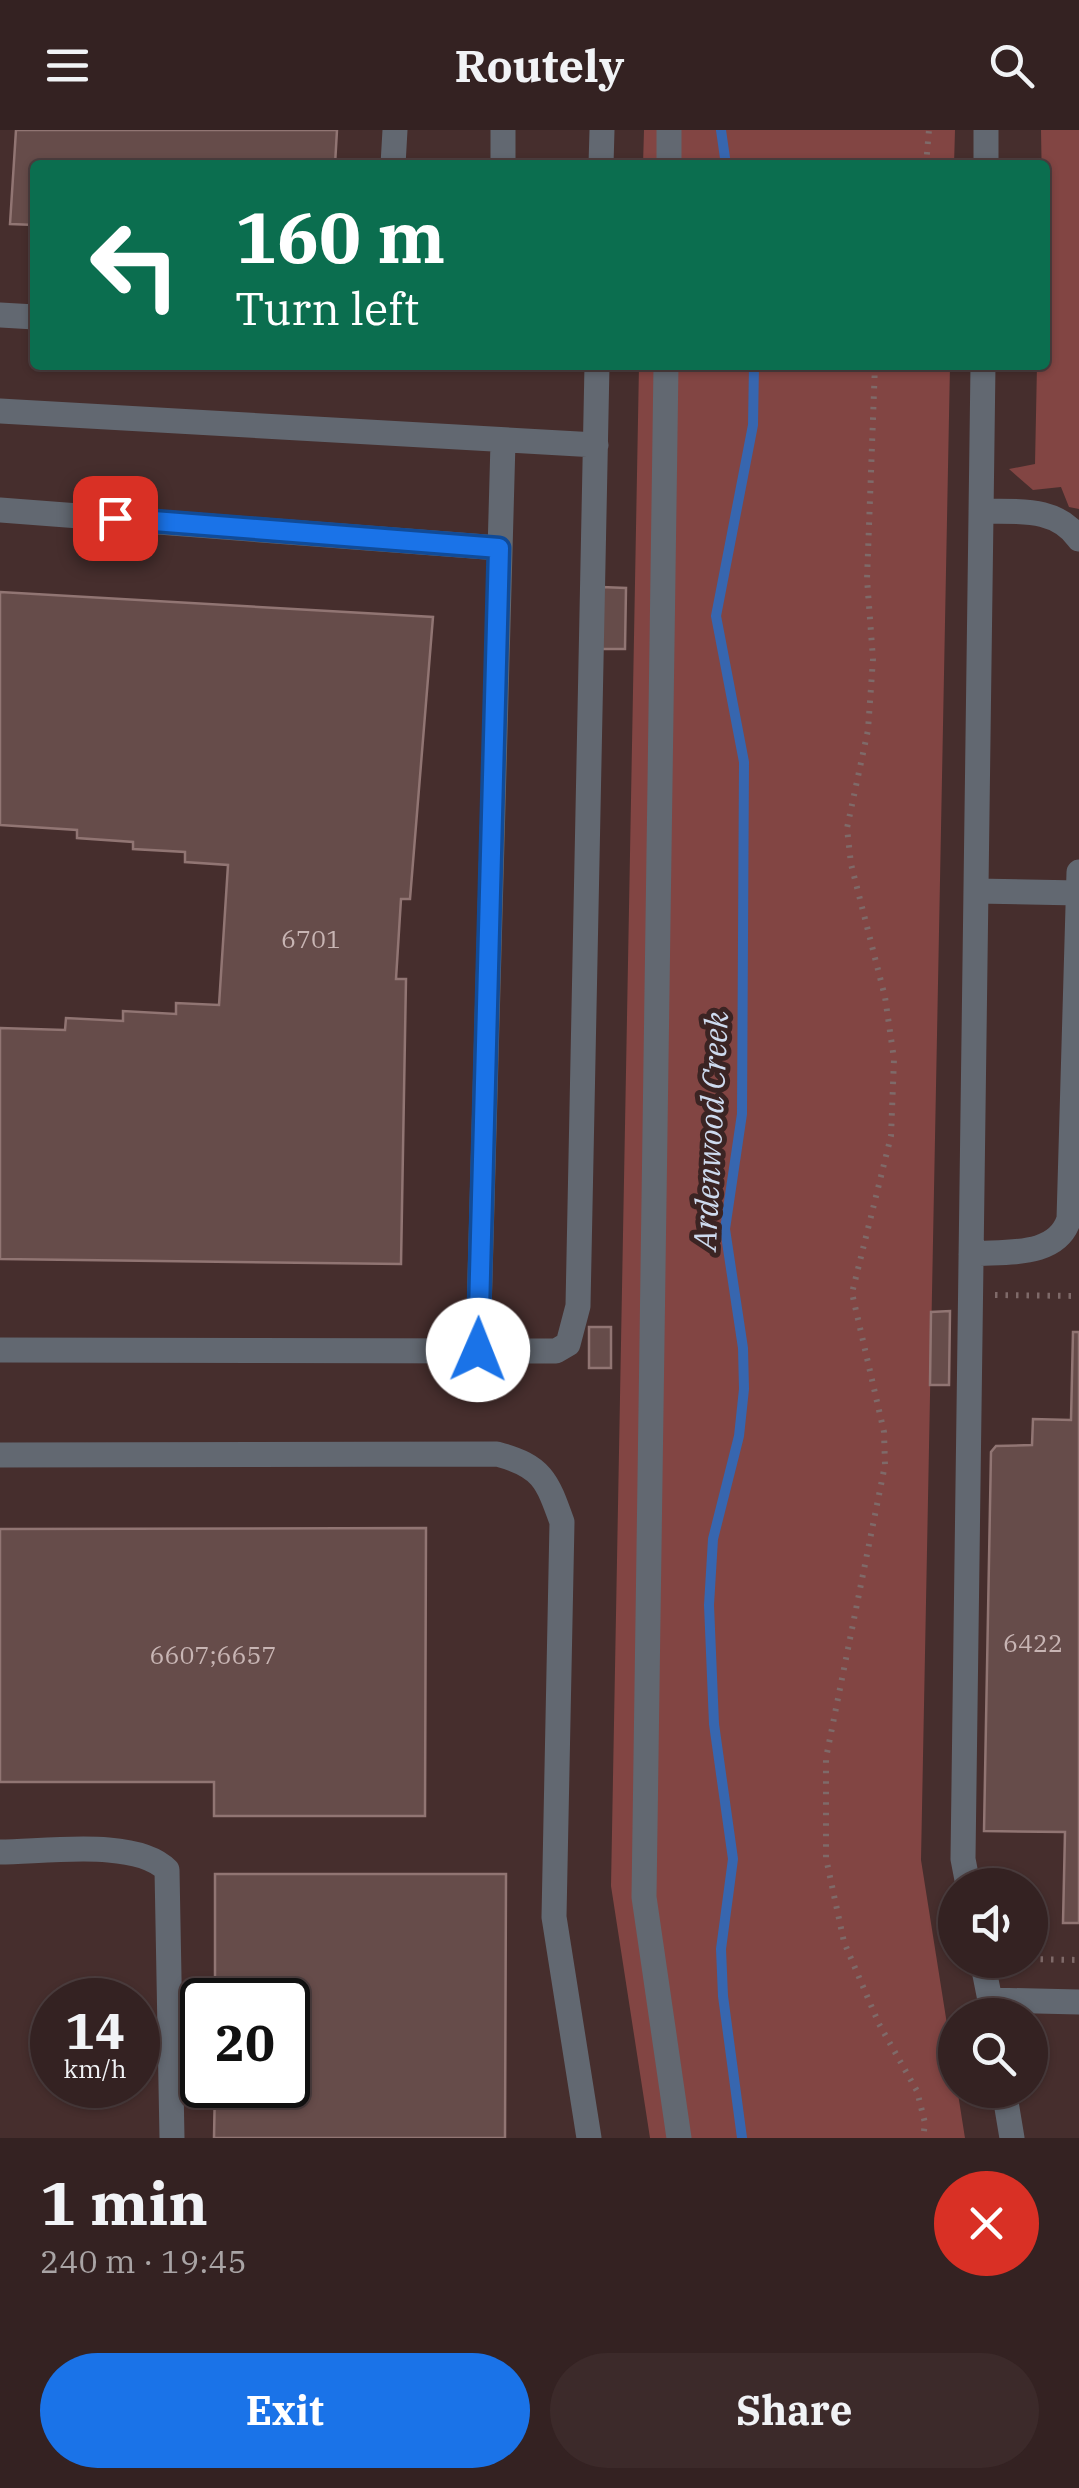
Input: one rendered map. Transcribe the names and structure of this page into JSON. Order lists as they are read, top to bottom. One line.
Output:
{"water":["Ardenwood Creek"],"house_numbers":["6701","6422","6607;6657"],"page":{"header":"Routely","turn":["160 m","Turn left"],"speed":"14 km/h","limit":"20","heading":["1 min","240 m · 19:45"],"buttons":["Exit","Share"]}}
